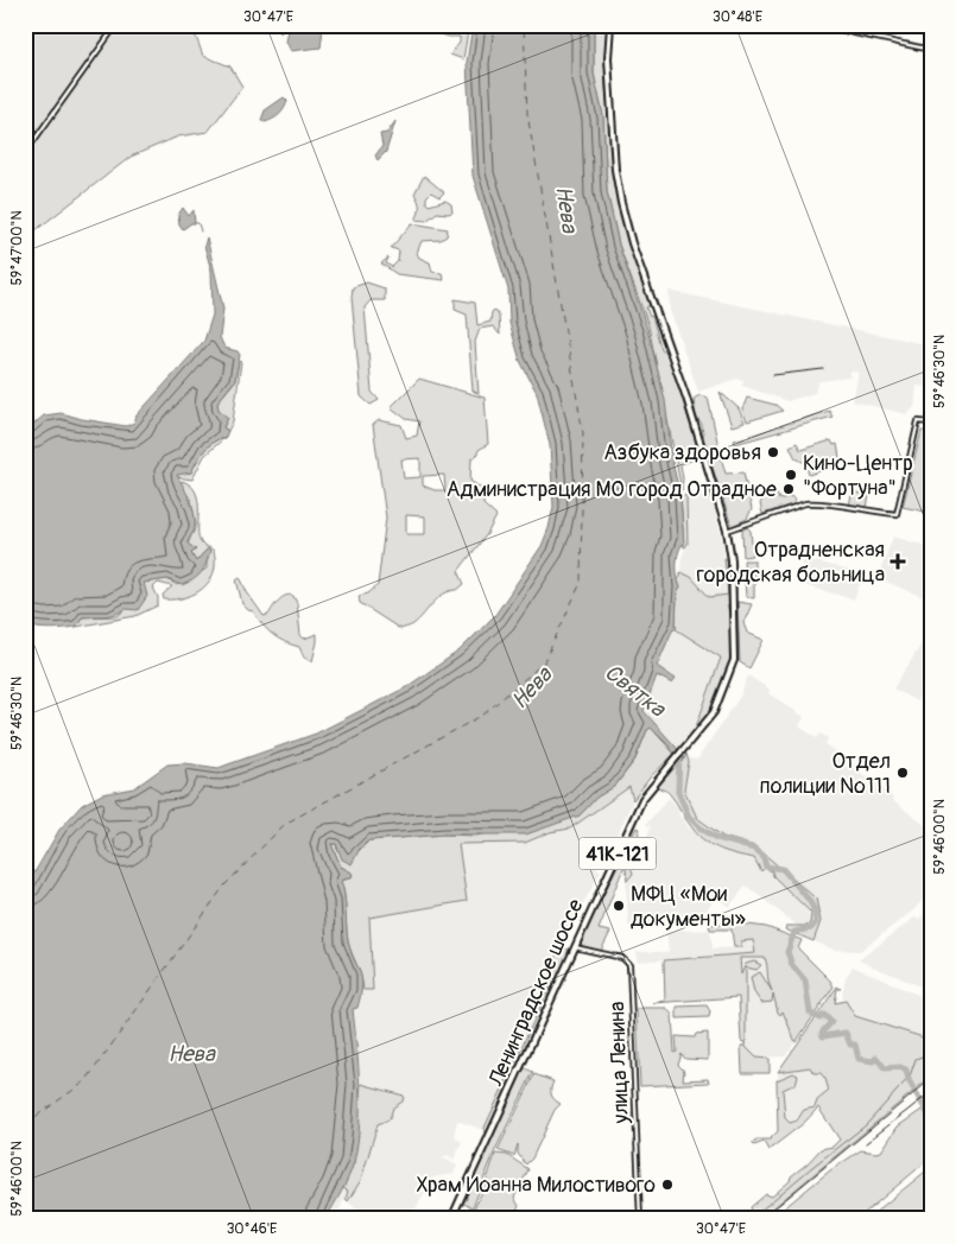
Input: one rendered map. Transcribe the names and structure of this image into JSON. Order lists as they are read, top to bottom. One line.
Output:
{"streets":{"main road":["41К-121","Ленинградское шоссе"],"street":["улица Ленина"]},"crossings":[["Ленинградское шоссе","улица Ленина"]],"water":["Нева","Святка"],"places":{"other":["Азбука здоровья","Кино-Центр \"Фортуна\"","Администрация МО город Отрадное","Отдел полиции №111","МФЦ «Мои документы»","Храм Иоанна Милостивого"],"health":["Отрадненская городская больница"]},"coordinates":["30°47'E","30°48'E","59°47'00\"N","59°46'30\"N","59°46'00\"N","30°46'E"]}
